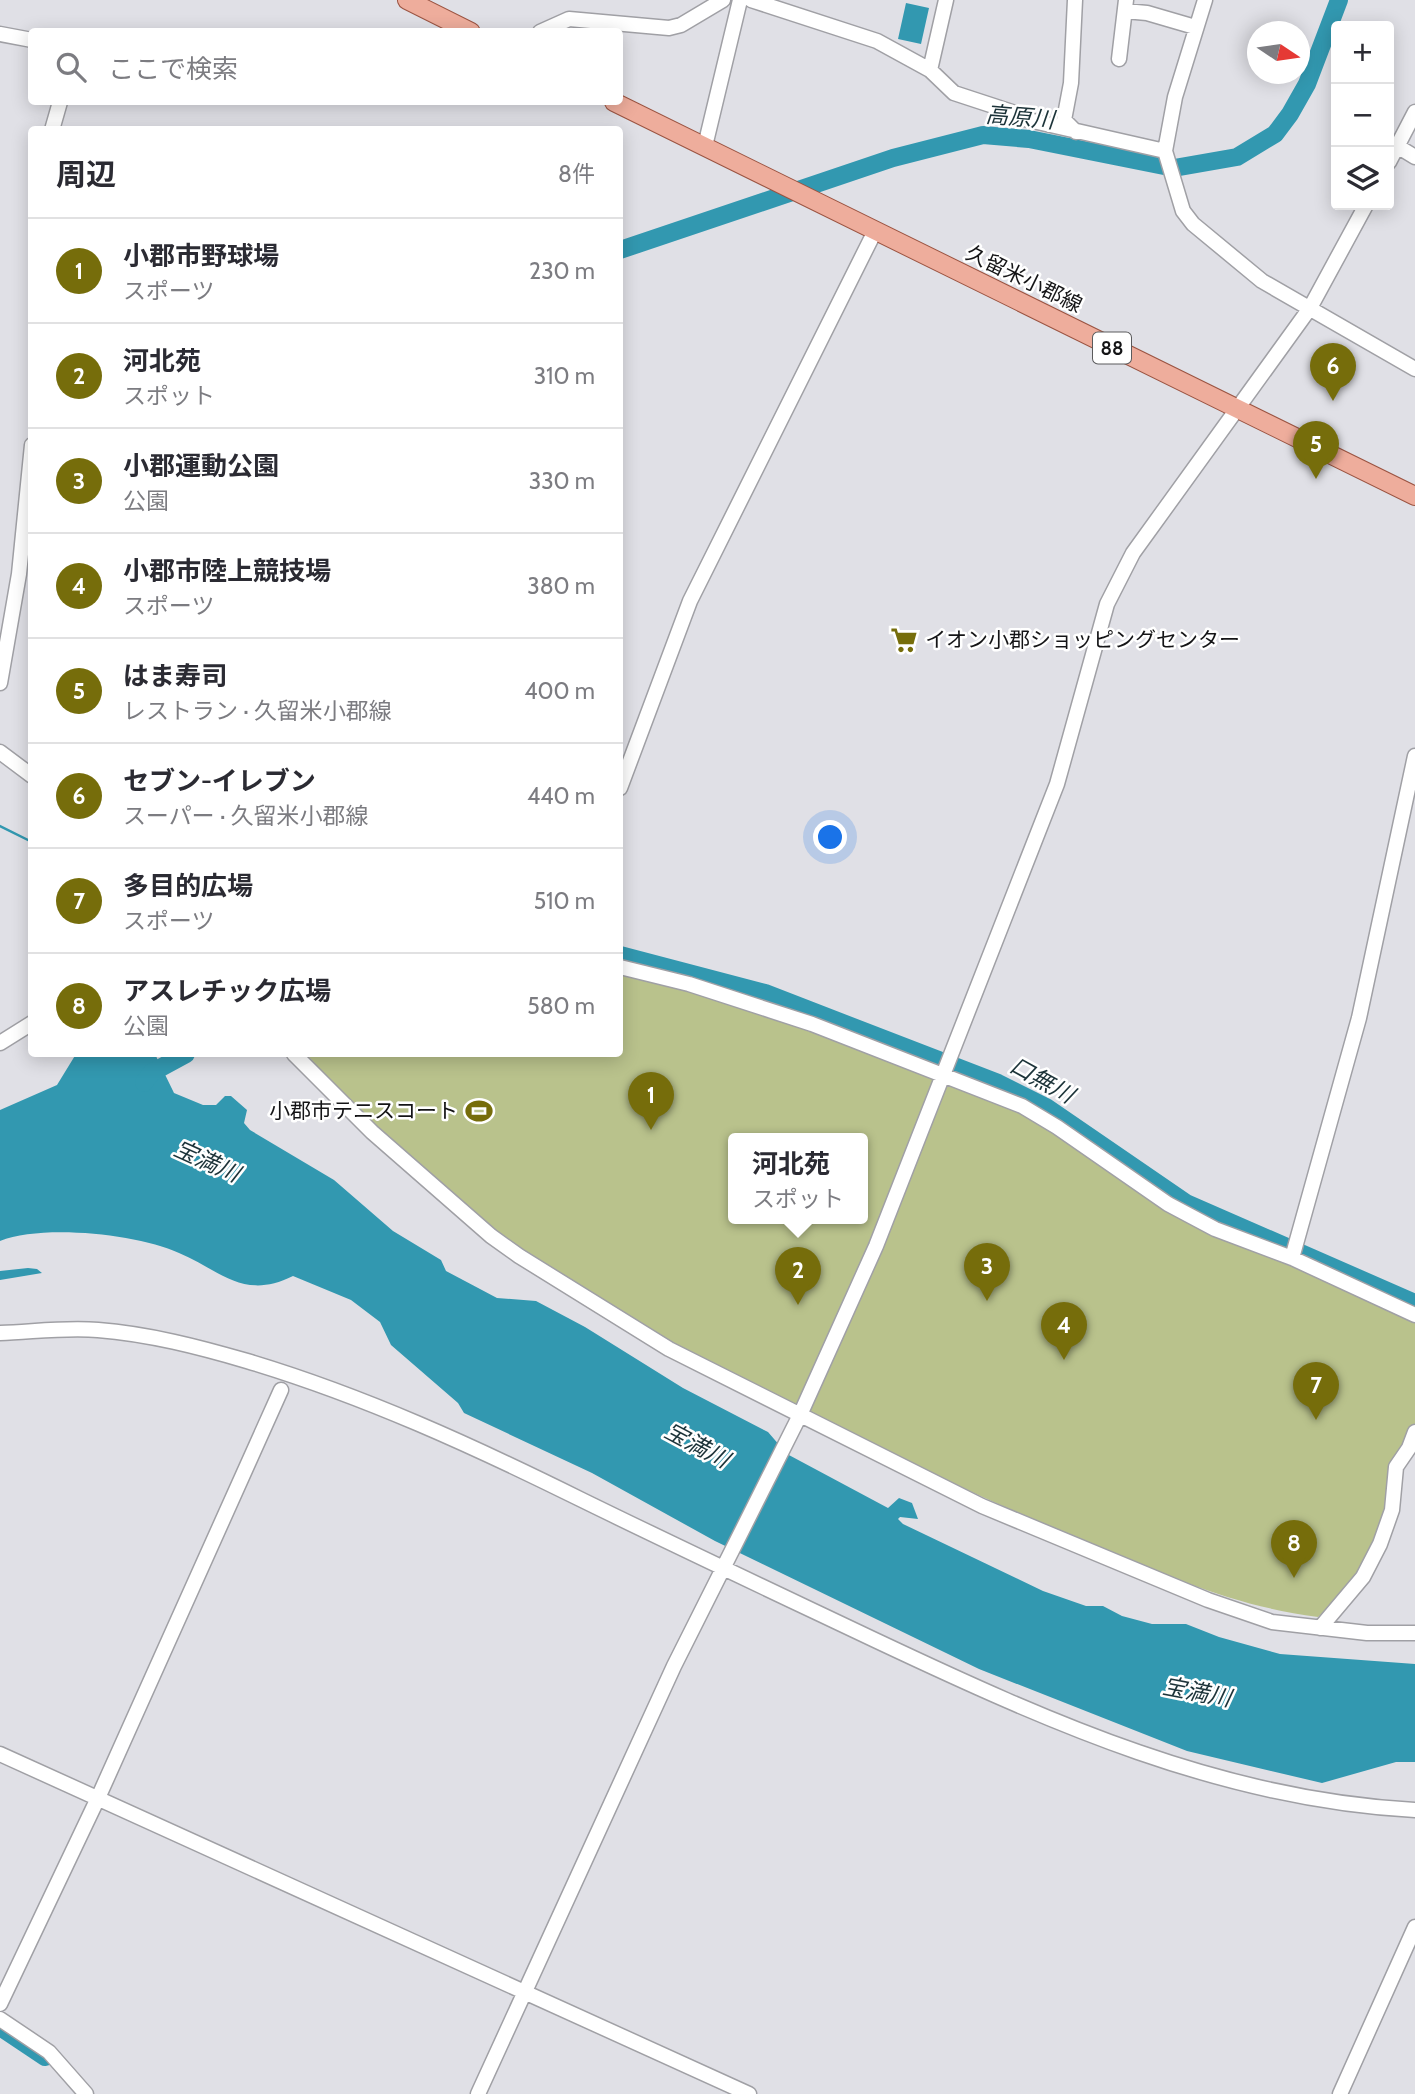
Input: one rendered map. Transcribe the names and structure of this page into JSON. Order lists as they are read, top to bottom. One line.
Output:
{"streets":{"main road":["久留米小郡線","88"]},"water":["高原川","口無川","宝満川"],"places":{"supermarket":["イオン小郡ショッピングセンター"],"sports":["小郡市テニスコート"]},"north":"right","page":{"map_buttons":["+","−"],"search":"ここで検索","heading":["周辺","8件"],"list":[{"mark":"1","name":"小郡市野球場","note":"スポーツ","value":"230 m"},{"mark":"2","name":"河北苑","note":"スポット","value":"310 m"},{"mark":"3","name":"小郡運動公園","note":"公園","value":"330 m"},{"mark":"4","name":"小郡市陸上競技場","note":"スポーツ","value":"380 m"},{"mark":"5","name":"はま寿司","note":"レストラン · 久留米小郡線","value":"400 m"},{"mark":"6","name":"セブン-イレブン","note":"スーパー · 久留米小郡線","value":"440 m"},{"mark":"7","name":"多目的広場","note":"スポーツ","value":"510 m"},{"mark":"8","name":"アスレチック広場","note":"公園","value":"580 m"}],"pins":["6","5","1","3","2","4","7","8"],"popup":["河北苑","スポット"]}}
